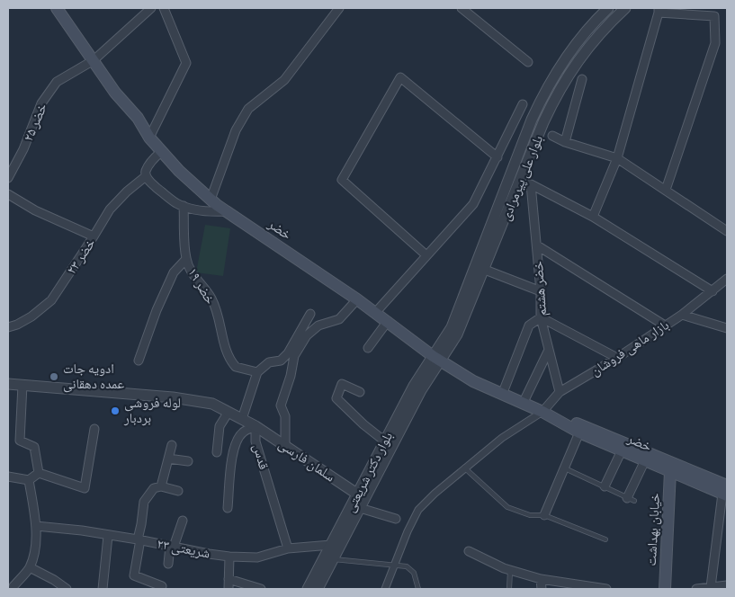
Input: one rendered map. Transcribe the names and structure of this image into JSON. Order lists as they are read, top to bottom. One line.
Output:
{"streets":{"main road":["خضر","خیابان بهداشت"],"street":["خضر ۲۵","بلوار علی پیرمرادی","خضر ۲۳","خضر ۱۹","خضر هشتم","بازار ماهی فروشان","قدس","سلمان فارسی","بلوار دکتر شریعتی","شریعتی ۲۳"]},"crossings":[["خضر ۲۵","خضر"],["بلوار علی پیرمرادی","خضر"],["بلوار علی پیرمرادی","بلوار دکتر شریعتی"],["خضر","بازار ماهی فروشان"],["خضر","بلوار دکتر شریعتی"],["خضر","خیابان بهداشت"],["خضر هشتم","بازار ماهی فروشان"],["قدس","سلمان فارسی"],["قدس","شریعتی ۲۳"],["سلمان فارسی","بلوار دکتر شریعتی"],["بلوار دکتر شریعتی","شریعتی ۲۳"]],"places":["ادویه جات‌ عمده ‌دهقانی","لوله فروشی بردبار"]}
